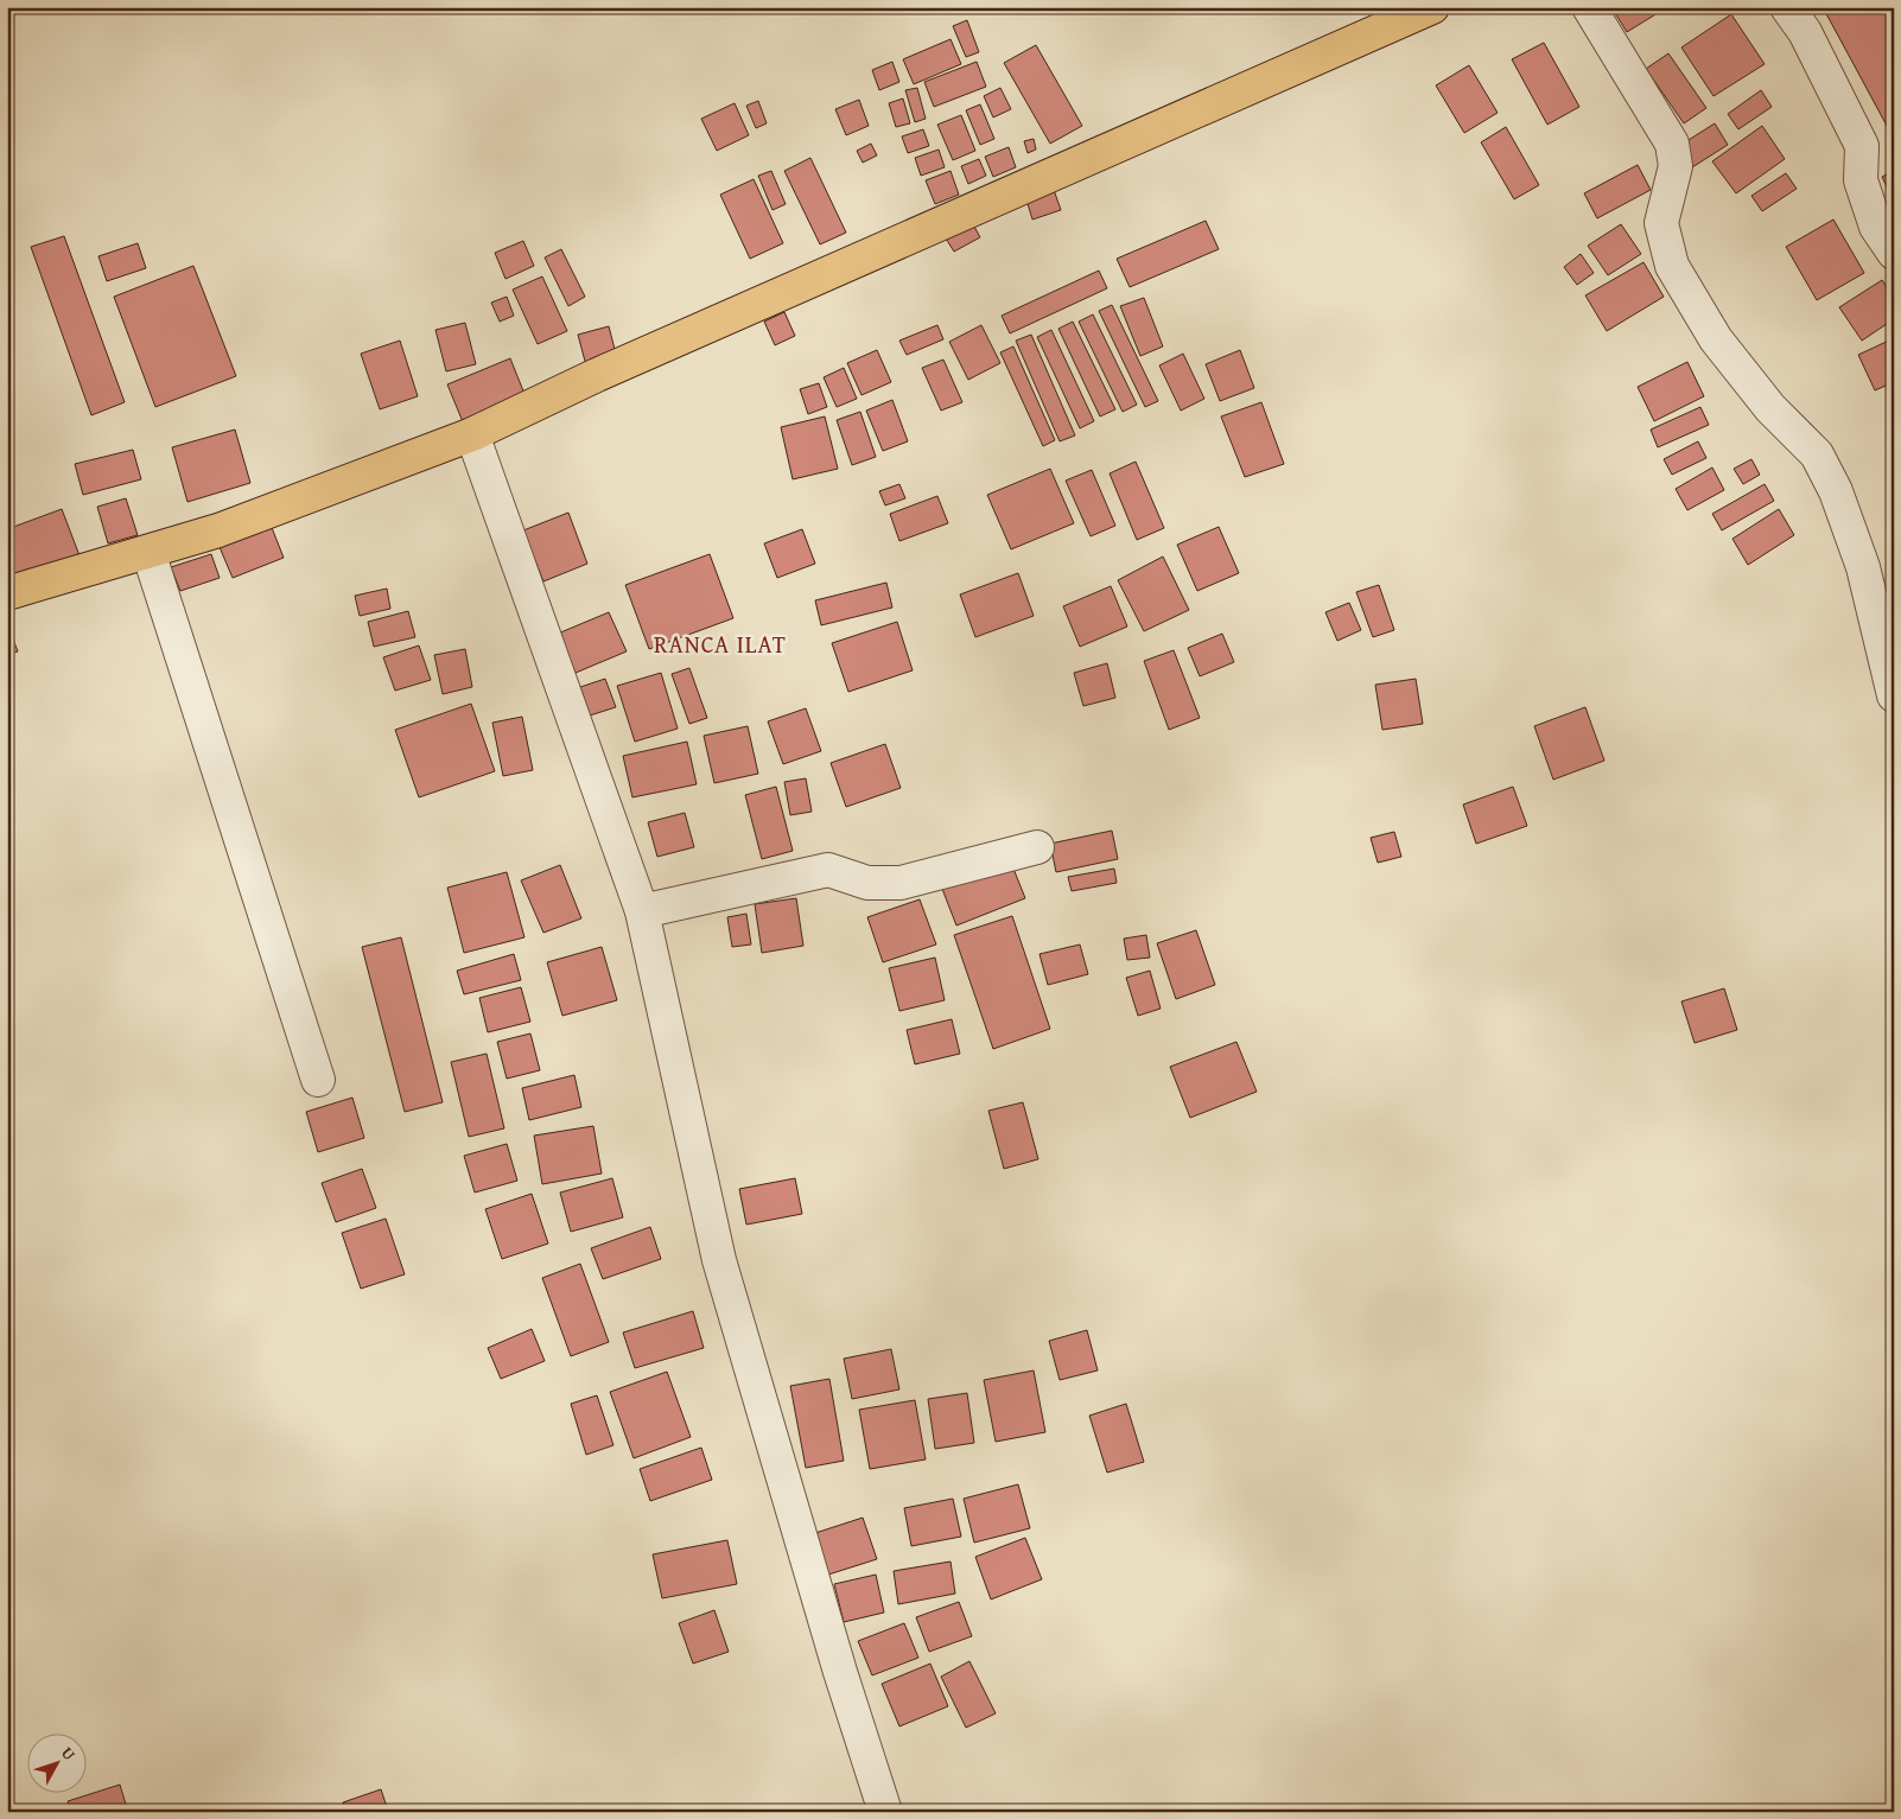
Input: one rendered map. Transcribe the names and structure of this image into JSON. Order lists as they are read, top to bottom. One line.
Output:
{"districts":["RANCA ILAT"],"north":"top right"}
